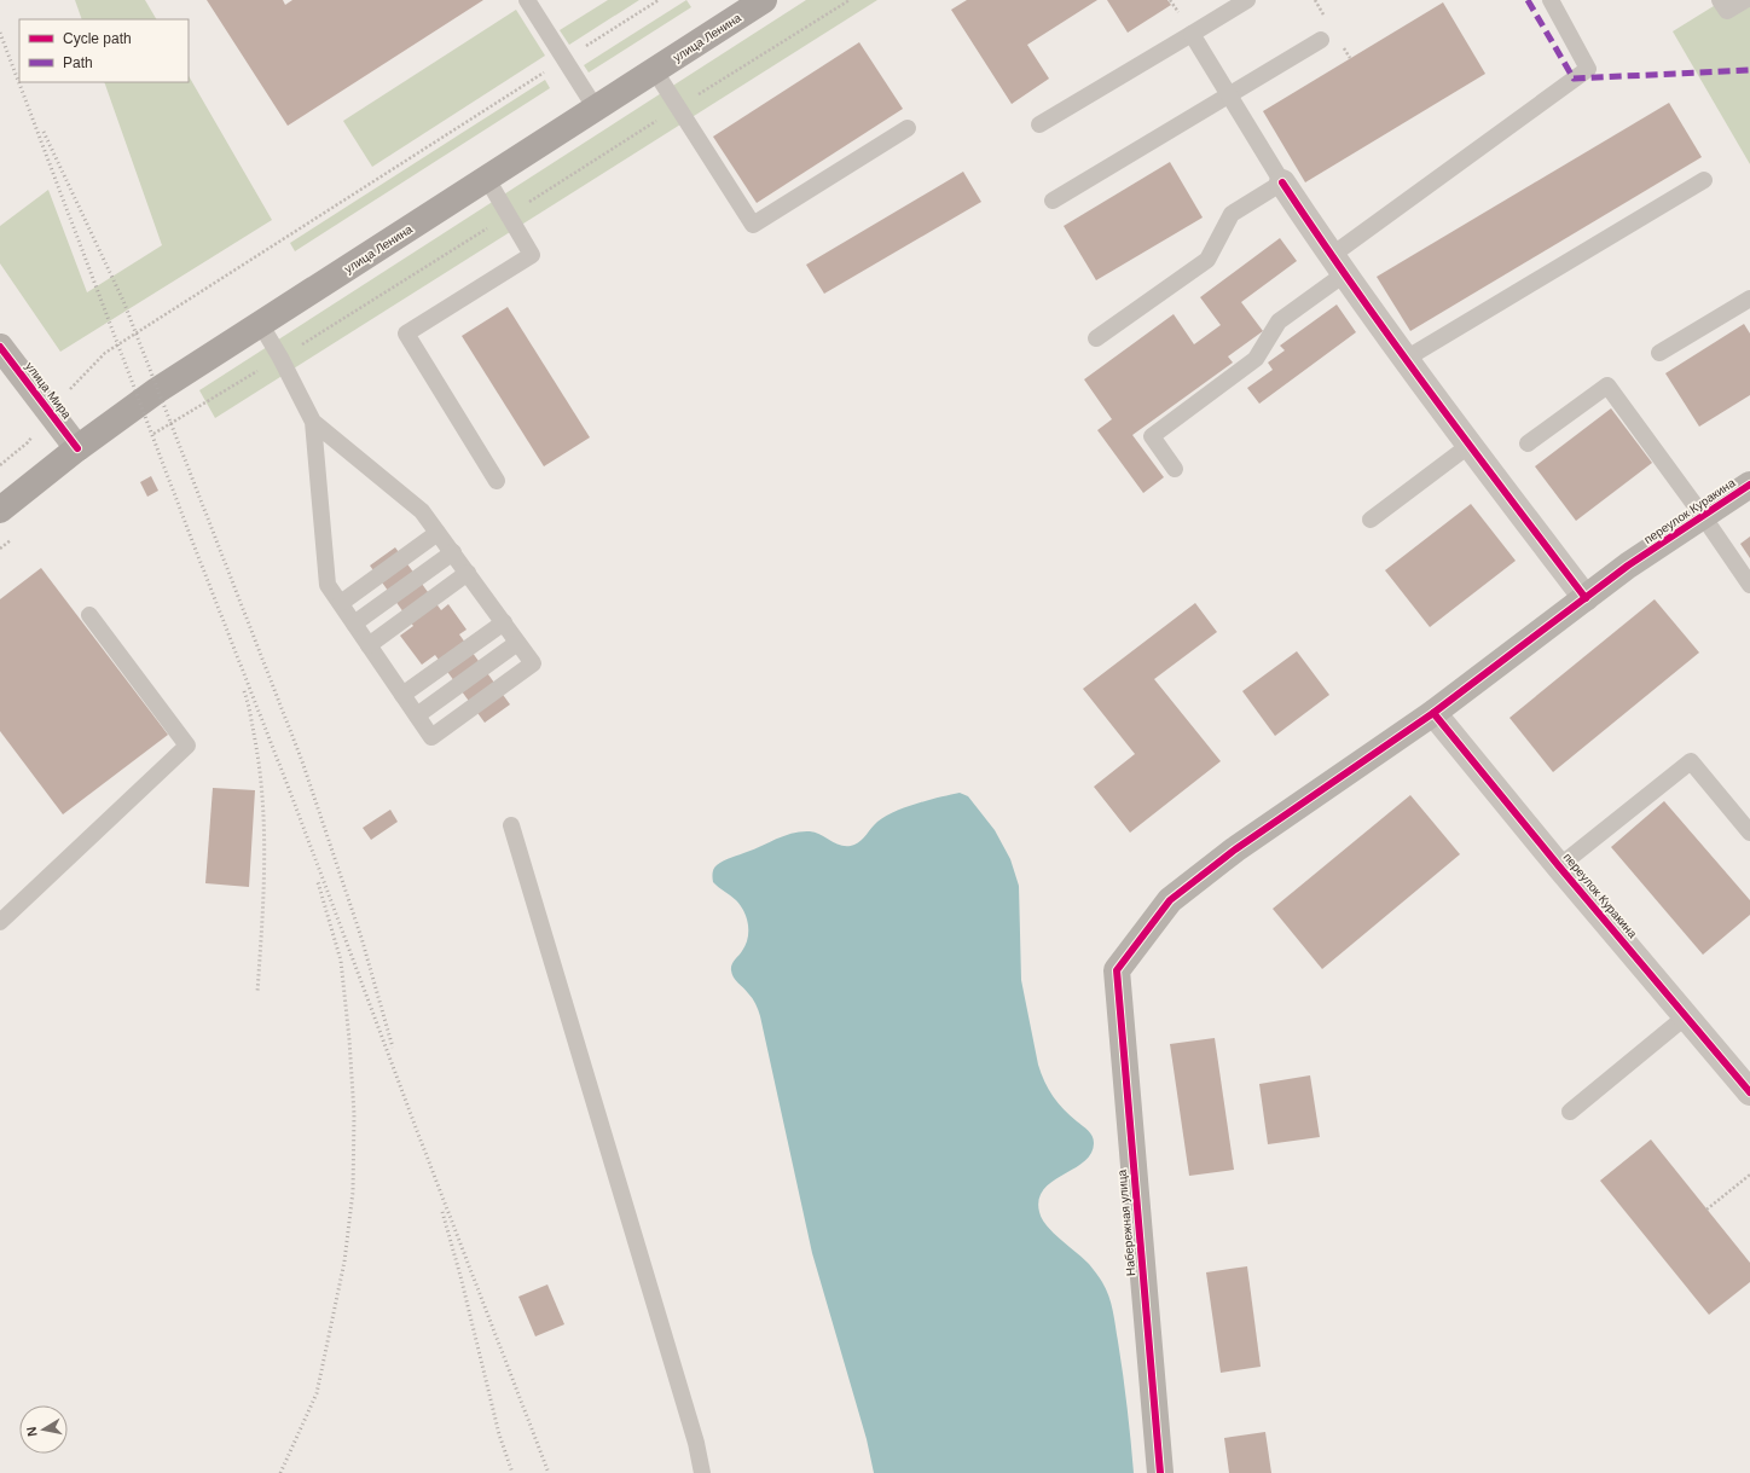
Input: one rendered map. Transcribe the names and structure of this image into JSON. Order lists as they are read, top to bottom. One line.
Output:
{"streets":{"main road":["улица Ленина"],"street":["улица Мира","переулок Куракина","Набережная улица"]},"crossings":[["улица Ленина","улица Мира"],["переулок Куракина","Набережная улица"]],"legend":["Cycle path","Path"],"north":"left"}
